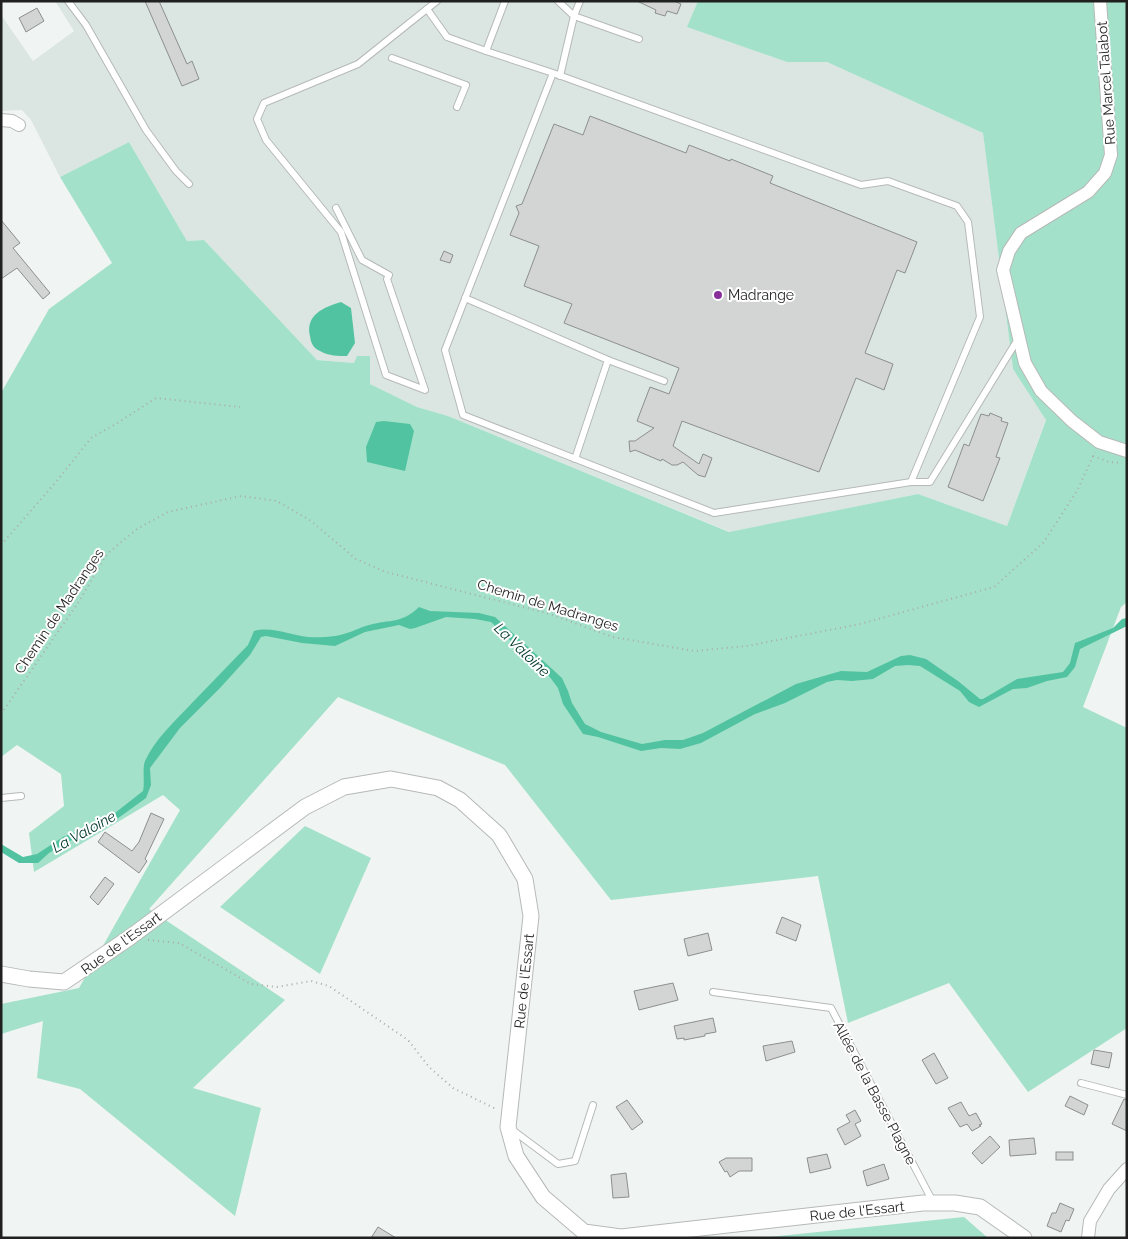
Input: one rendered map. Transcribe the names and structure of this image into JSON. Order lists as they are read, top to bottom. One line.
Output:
{"streets":{"street":["Rue Marcel Talabot","Rue de l'Essart"],"lane":["Allée de la Basse Plagne"],"path":["Chemin de Madranges"]},"crossings":[["Rue Marcel Talabot","Chemin de Madranges"],["Rue de l'Essart","Allée de la Basse Plagne"]],"water":["La Valoine"],"places":["Madrange"]}
